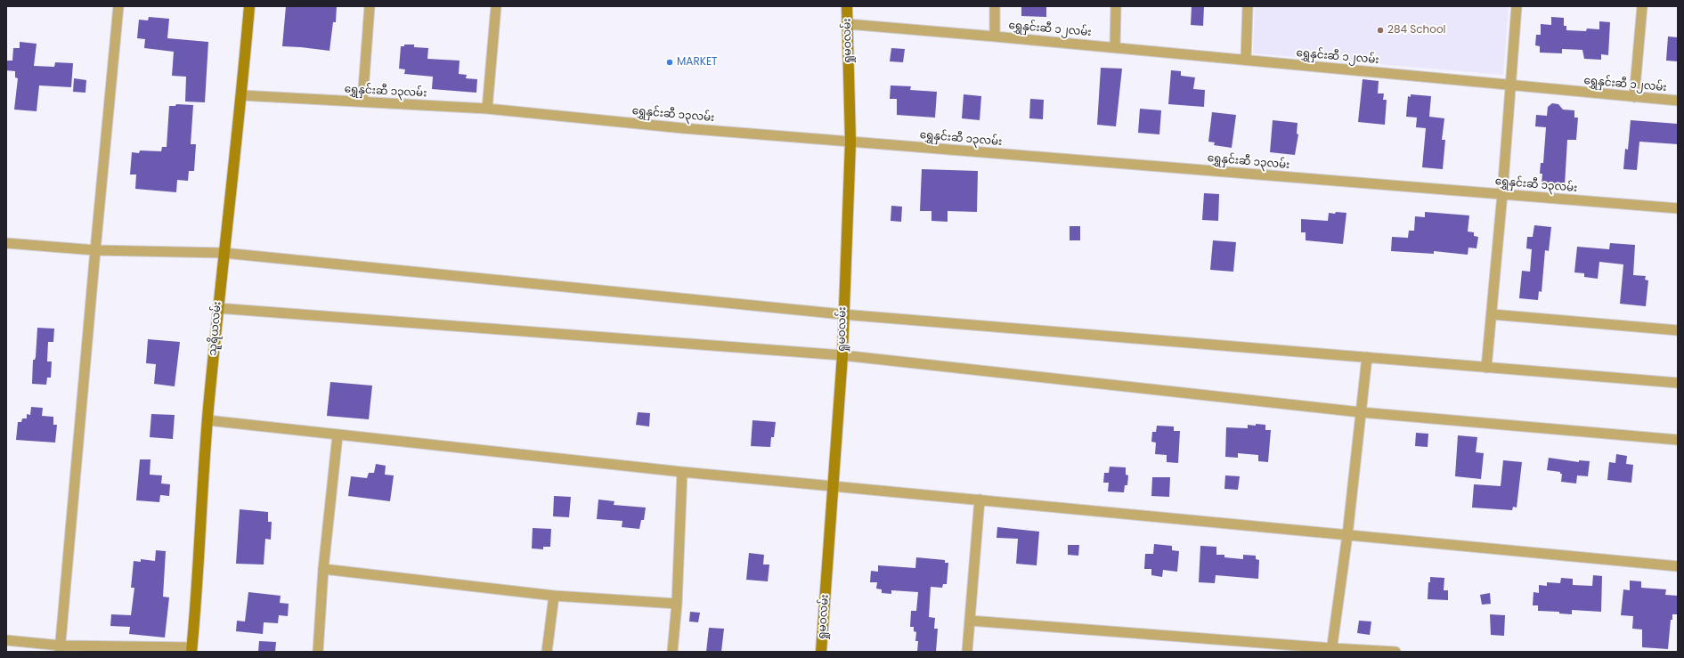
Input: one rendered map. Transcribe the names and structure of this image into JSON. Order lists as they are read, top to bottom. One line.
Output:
{"streets":{"street":["ရွှေနှင်းဆီ ၁၂လမ်း","ရှုမဝလမ်း","ရွှေနှင်းဆီ ၁၃လမ်း","သူရိယလမ်း"]},"crossings":[["ရွှေနှင်းဆီ ၁၂လမ်း","ရှုမဝလမ်း"],["ရှုမဝလမ်း","ရွှေနှင်းဆီ ၁၃လမ်း"],["ရွှေနှင်းဆီ ၁၃လမ်း","သူရိယလမ်း"]],"places":["284 School","MARKET"]}
